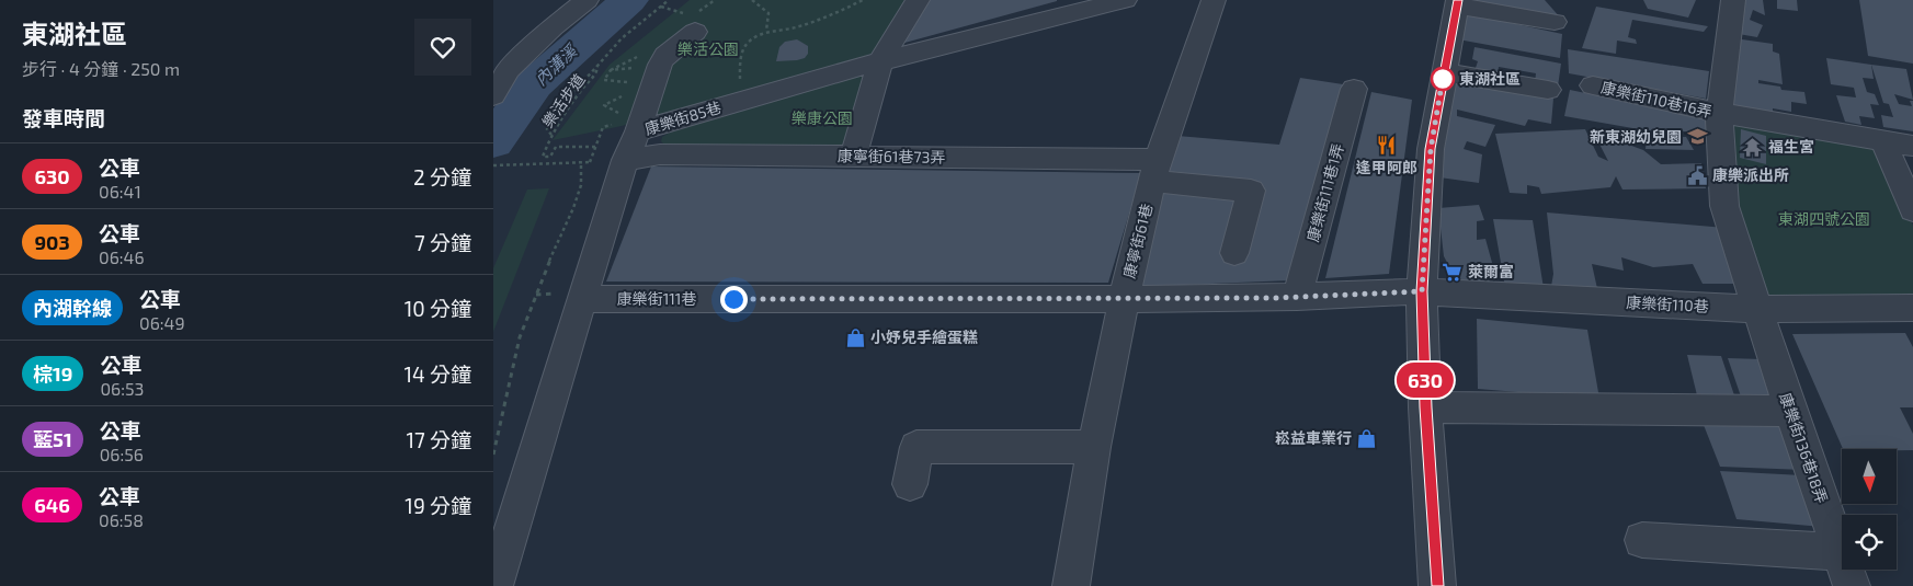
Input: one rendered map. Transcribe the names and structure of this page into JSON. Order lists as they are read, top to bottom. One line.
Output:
{"streets":{"street":["康樂街110巷16弄","康樂街85巷","康寧街61巷73弄","康樂街111巷1弄","康寧街61巷","康樂街111巷","康樂街110巷","康樂街136巷18弄"],"path":["樂活步道"]},"crossings":[["康樂街110巷16弄","康樂街110巷"],["康樂街110巷16弄","康樂街136巷18弄"],["康樂街85巷","康寧街61巷73弄"],["康樂街85巷","康樂街111巷"],["康寧街61巷73弄","康寧街61巷"],["康樂街111巷1弄","康樂街111巷"],["康寧街61巷","康樂街111巷"],["康樂街111巷","康樂街110巷"],["康樂街110巷","康樂街136巷18弄"]],"water":["內溝溪"],"parks":["樂活公園","樂康公園","東湖四號公園"],"places":{"other":["東湖社區"],"school or university":["新東湖幼兒園"],"restaurant":["逢甲阿郎"],"temple":["福生宮"],"public building":["康樂派出所"],"supermarket":["萊爾富"],"shop":["小妤兒手繪蛋糕","崧益車業行"]},"lines":["bus line 630"],"north":"bottom","page":{"heading":[["東湖社區","步行 · 4 分鐘 · 250 m"],"發車時間"],"on_map":"630","list":[{"mark":"630","name":"公車","note":"06:41","value":"2 分鐘"},{"mark":"903","name":"公車","note":"06:46","value":"7 分鐘"},{"mark":"內湖幹線","name":"公車","note":"06:49","value":"10 分鐘"},{"mark":"棕19","name":"公車","note":"06:53","value":"14 分鐘"},{"mark":"藍51","name":"公車","note":"06:56","value":"17 分鐘"},{"mark":"646","name":"公車","note":"06:58","value":"19 分鐘"}]}}
